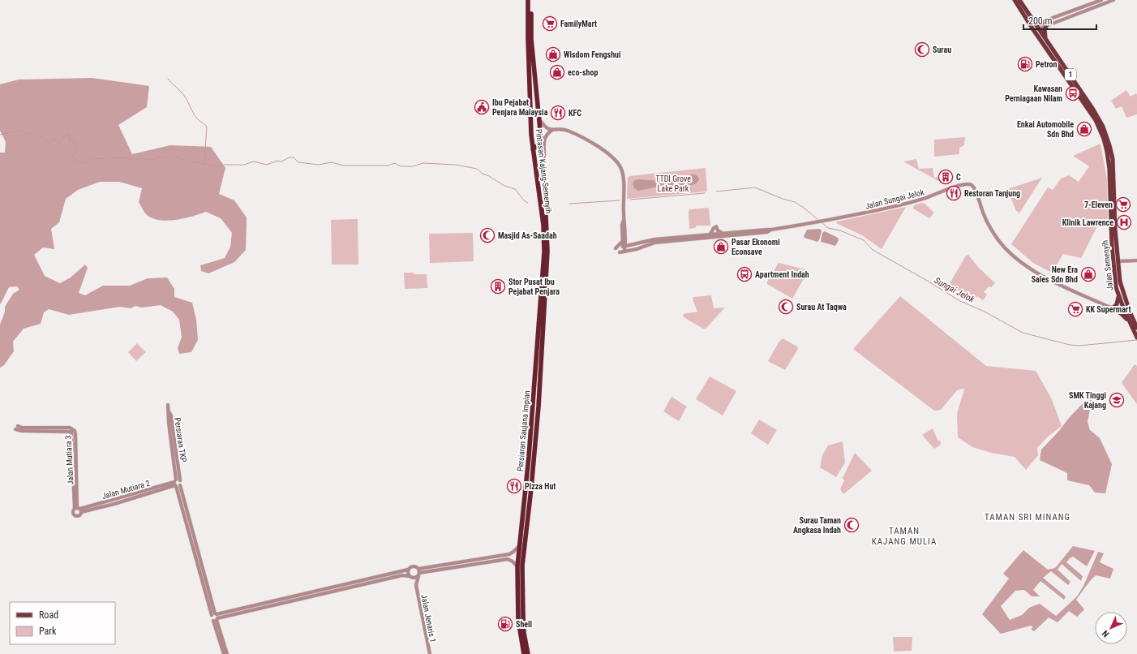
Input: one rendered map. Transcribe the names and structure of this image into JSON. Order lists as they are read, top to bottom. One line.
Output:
{"streets":{"highway":["Pintasan Kajang-Semenyih","Persiaran Saujana Impian"],"main road":["1","Jalan Semenyih"],"street":["Jalan Sungai Jelok","Persiaran TKP","Jalan Mutiara 3","Jalan Mutiara 2","Jalan Jenaris 1"]},"crossings":[["Pintasan Kajang-Semenyih","Persiaran Saujana Impian"],["Jalan Sungai Jelok","Jalan Semenyih"],["Persiaran TKP","Jalan Mutiara 2"],["Jalan Mutiara 3","Jalan Mutiara 2"]],"districts":["TAMAN SRI MINANG","TAMAN KAJANG MULIA"],"water":["Sungai Jelok"],"parks":["TTDI Grove Lake Park"],"places":{"supermarket":["FamilyMart","7-Eleven","KK Supermart"],"mosque":["Surau","Masjid As-Saadah","Surau At Taqwa","Surau Taman Angkasa Indah"],"shop":["Wisdom Fengshui","eco-shop","Enkai Automobile Sdn Bhd","Pasar Ekonomi Econsave","New Era Sales Sdn Bhd"],"fuel station":["Petron","Shell"],"bus stop":["Kawasan Perniagaan Nilam","Apartment Indah"],"public building":["Ibu Pejabat Penjara Malaysia"],"restaurant":["KFC","Restoran Tanjung","Pizza Hut"],"building":["C","Stor Pusat Ibu Pejabat Penjara"],"hospital":["Klinik Lawrence"],"school or university":["SMK Tinggi Kajang"]},"legend":["Road","Park"],"scale_bar":"200 m","north":"bottom left"}
